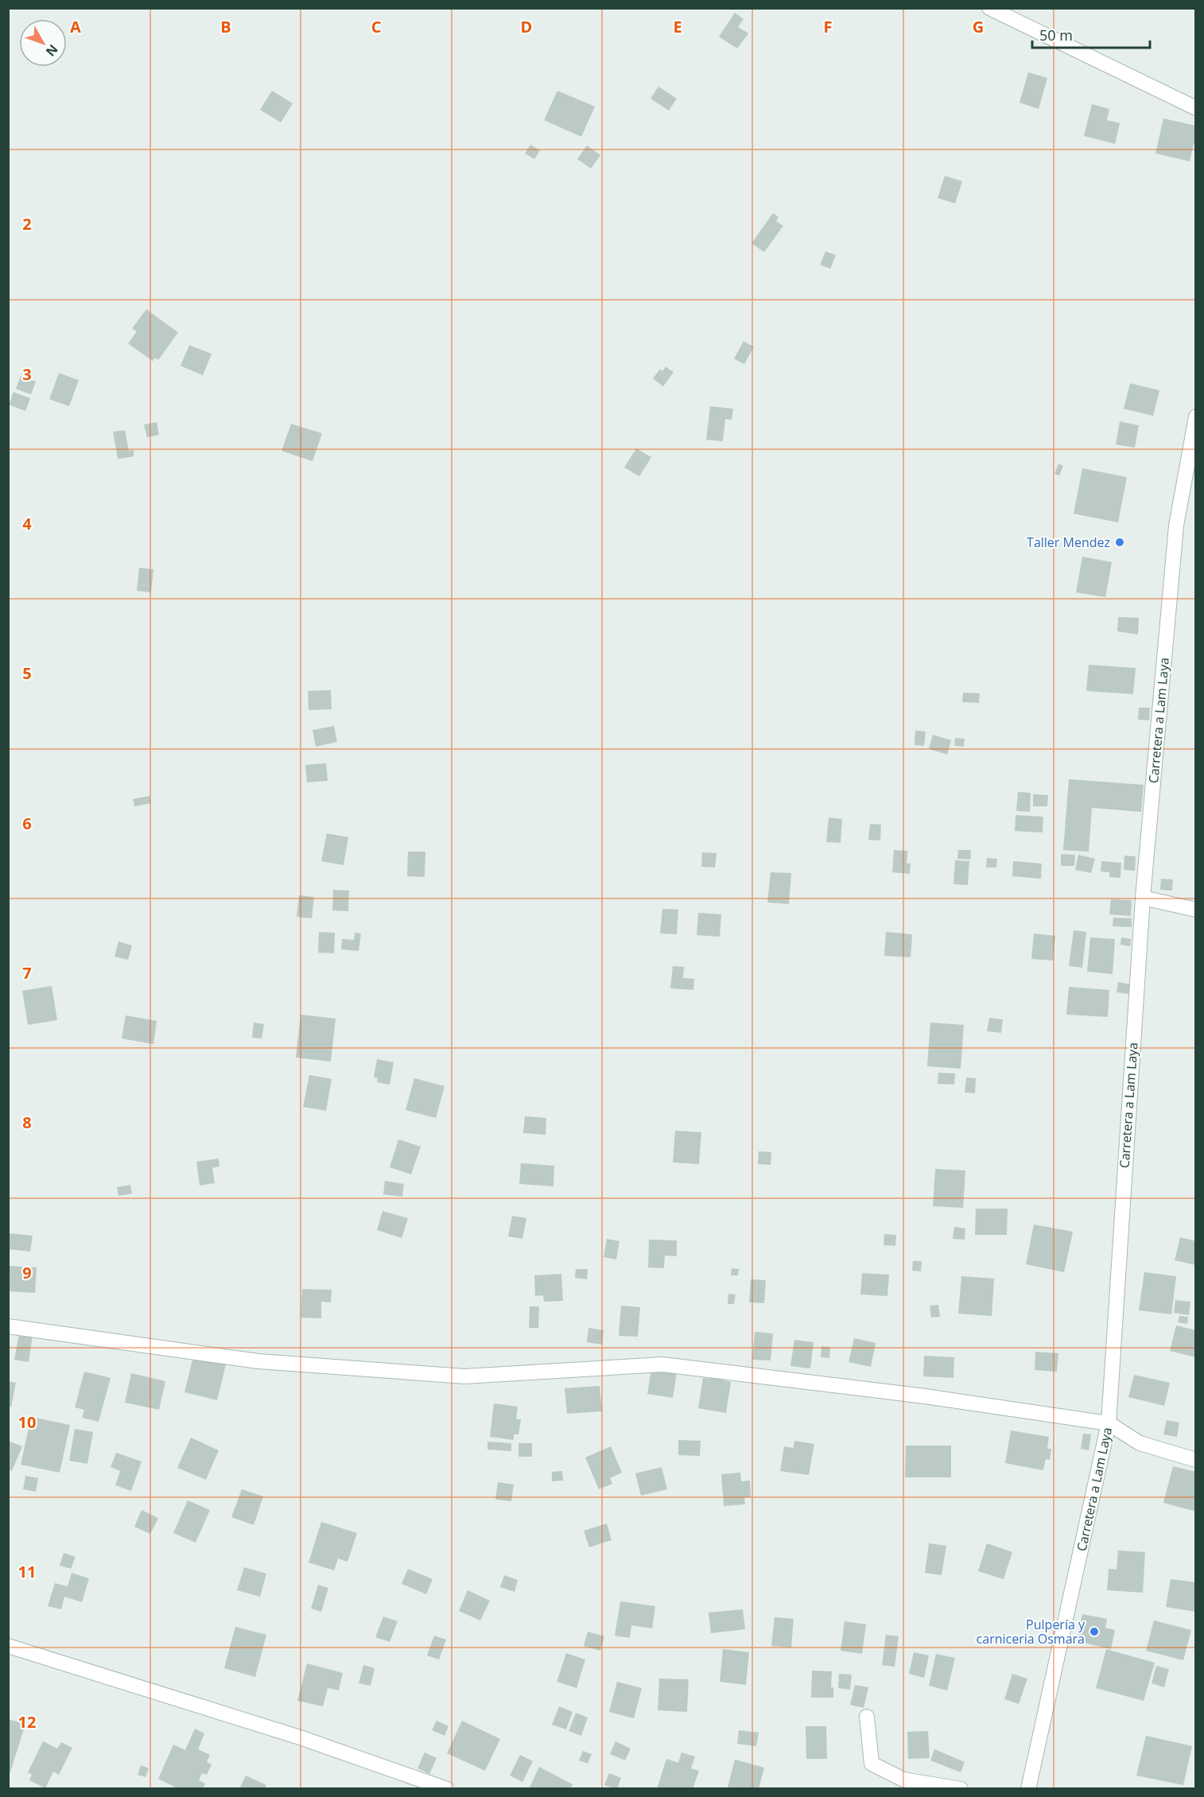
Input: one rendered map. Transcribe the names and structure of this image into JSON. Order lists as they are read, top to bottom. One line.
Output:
{"streets":{"street":["Carretera a Lam Laya"]},"places":["Taller Mendez","Pulpería y carniceria Osmara"],"scale_bar":"50 m","north":"bottom right","grid":{"columns":["A","B","C","D","E","F","G"],"rows":["2","3","4","5","6","7","8","9","10","11","12"]}}
